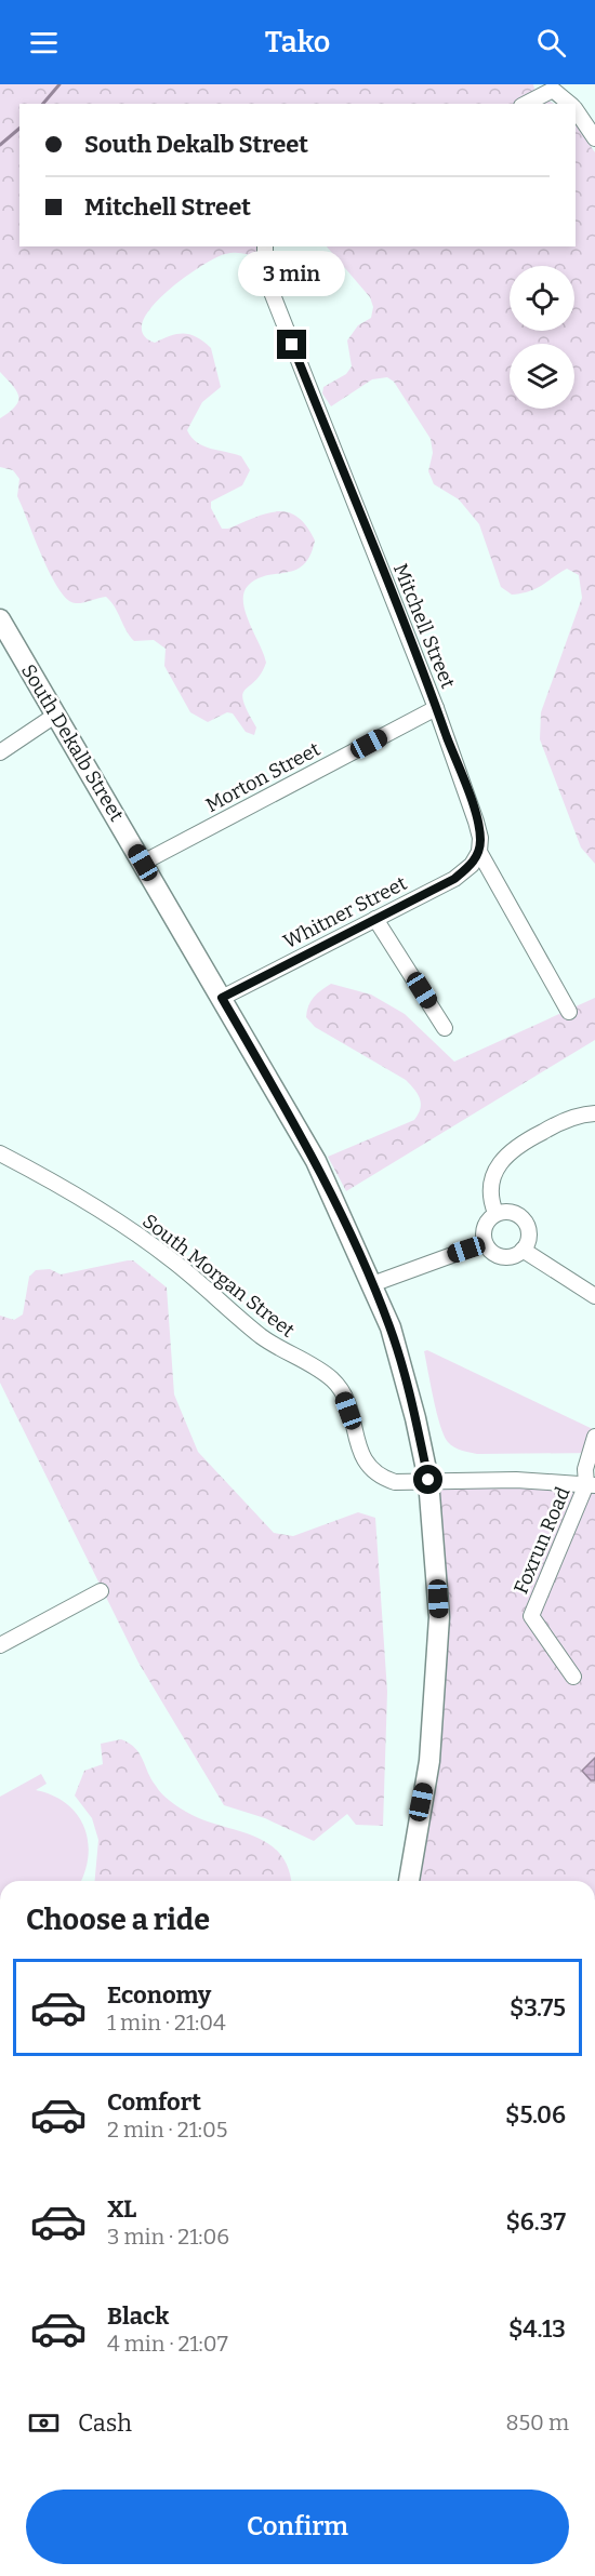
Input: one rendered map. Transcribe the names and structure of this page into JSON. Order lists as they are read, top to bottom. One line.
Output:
{"streets":{"main road":["South Dekalb Street"],"street":["Mitchell Street","Morton Street","Whitner Street","South Morgan Street","Foxrun Road"]},"crossings":[["Mitchell Street","Morton Street"],["Mitchell Street","Whitner Street"],["South Dekalb Street","Morton Street"],["South Dekalb Street","Whitner Street"],["South Dekalb Street","South Morgan Street"],["South Morgan Street","Foxrun Road"]],"page":{"header":"Tako","banner":["South Dekalb Street","Mitchell Street"],"bubble":"3 min","heading":"Choose a ride","list":[{"name":"Economy","note":"1 min · 21:04","value":"$3.75"},{"name":"Comfort","note":"2 min · 21:05","value":"$5.06"},{"name":"XL","note":"3 min · 21:06","value":"$6.37"},{"name":"Black","note":"4 min · 21:07","value":"$4.13"}],"pay":["Cash","850 m"],"buttons":"Confirm"}}
